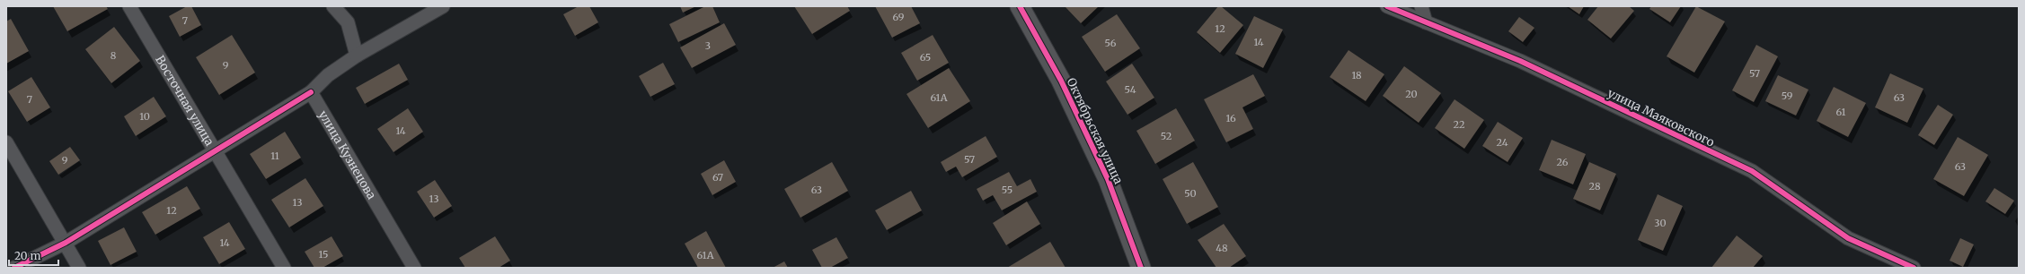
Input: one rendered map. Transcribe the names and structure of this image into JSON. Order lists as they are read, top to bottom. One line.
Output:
{"streets":{"street":["Восточная улица","улица Маяковского","Октябрьская улица","улица Кузнецова"]},"house_numbers":["69","7","12","14","56","3","8","65","9","57","18","54","20","59","61А","63","7","61","10","16","22","14","52","24","11","57","9","26","63","67","28","63","55","50","13","13","12","30","14","48","15","61А"],"scale_bar":"20 m"}
